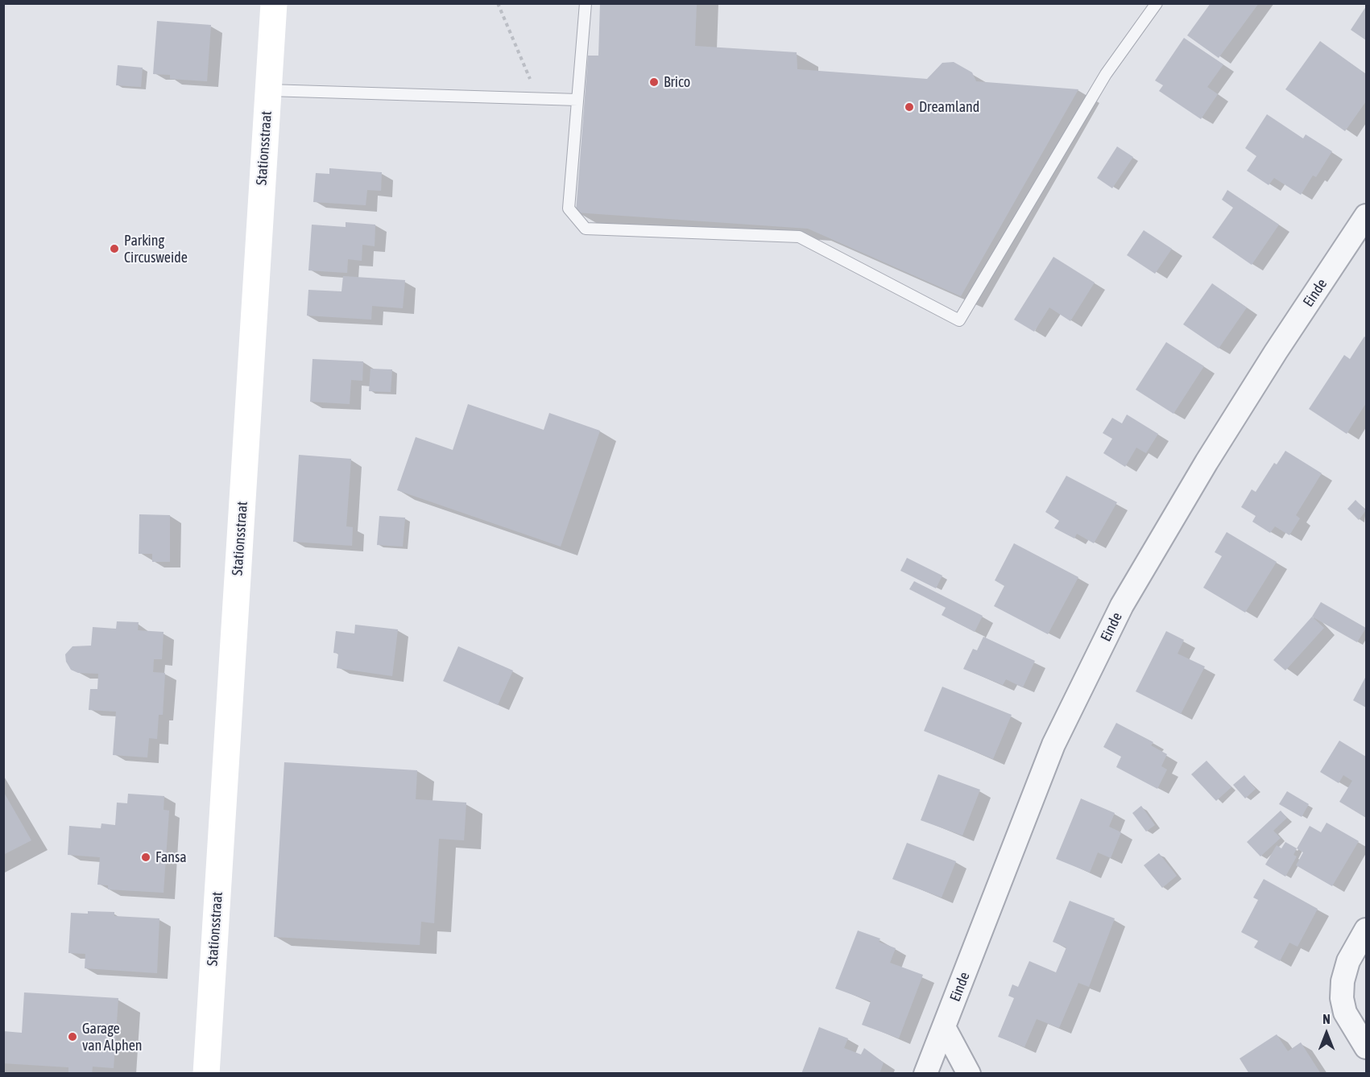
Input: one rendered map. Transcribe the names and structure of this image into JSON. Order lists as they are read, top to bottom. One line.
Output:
{"streets":{"main road":["Stationsstraat"],"street":["Einde"]},"places":["Brico","Dreamland","Parking Circusweide","Fansa","Garage van Alphen"],"north":"top"}
